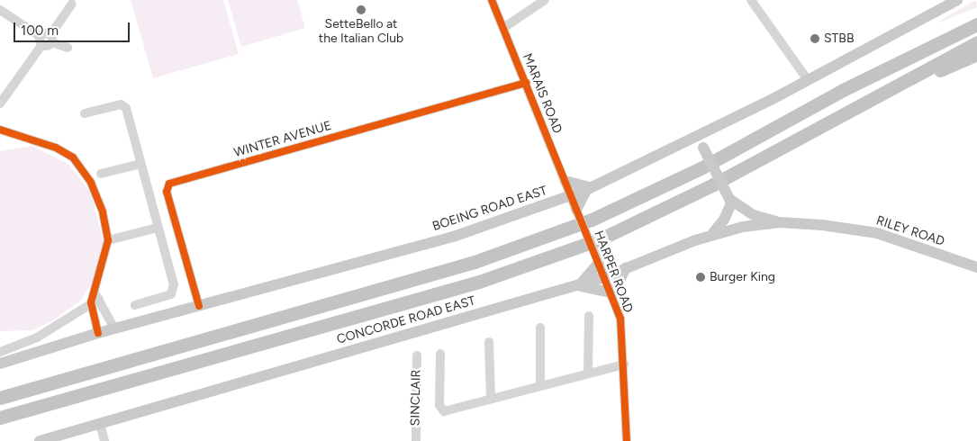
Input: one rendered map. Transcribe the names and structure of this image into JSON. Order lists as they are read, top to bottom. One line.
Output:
{"streets":{"main road":["BOEING ROAD EAST","RILEY ROAD","CONCORDE ROAD EAST"],"street":["MARAIS ROAD","WINTER AVENUE","HARPER ROAD","SINCLAIR"]},"crossings":[["MARAIS ROAD","WINTER AVENUE"],["MARAIS ROAD","BOEING ROAD EAST"],["MARAIS ROAD","HARPER ROAD"],["WINTER AVENUE","BOEING ROAD EAST"],["BOEING ROAD EAST","HARPER ROAD"],["RILEY ROAD","CONCORDE ROAD EAST"],["HARPER ROAD","CONCORDE ROAD EAST"]],"places":["SetteBello at the Italian Club","STBB","Burger King"],"scale_bar":"100 m"}
